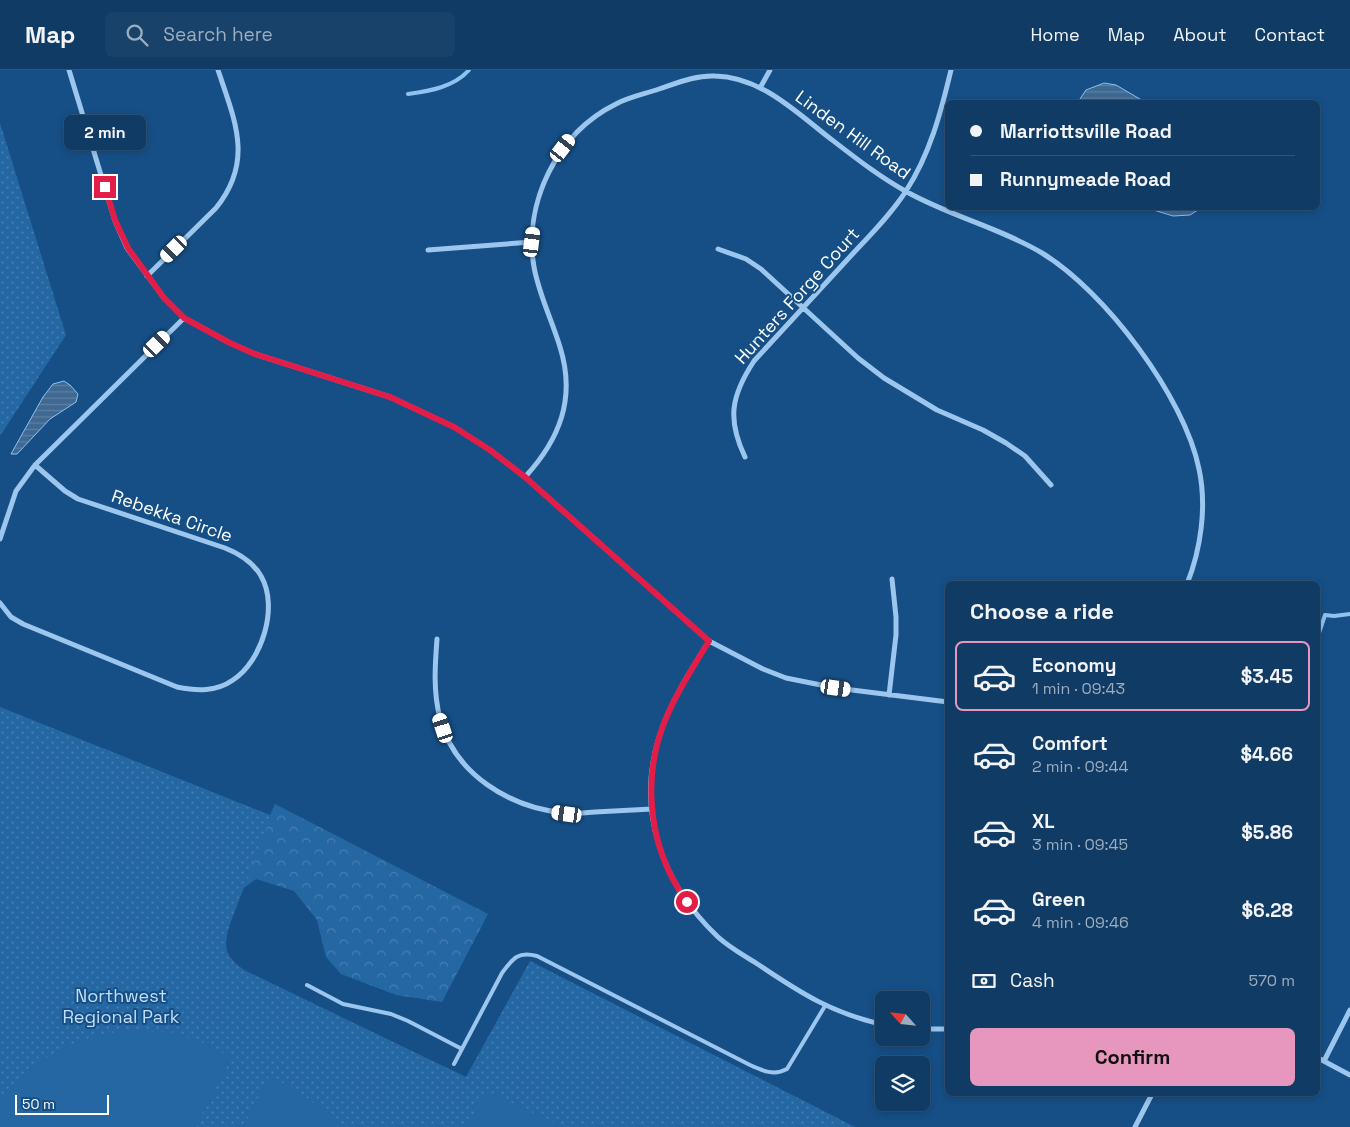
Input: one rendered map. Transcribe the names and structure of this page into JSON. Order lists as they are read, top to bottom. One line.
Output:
{"streets":{"street":["Linden Hill Road","Hunters Forge Court","Rebekka Circle"]},"crossings":[["Linden Hill Road","Hunters Forge Court"]],"parks":["Northwest Regional Park"],"scale_bar":"50 m","north":"top left","page":{"header":"Map","search":"Search here","nav":["Home","Map","About","Contact"],"banner":["Marriottsville Road","Runnymeade Road"],"bubble":"2 min","heading":"Choose a ride","list":[{"name":"Economy","note":"1 min · 09:43","value":"$3.45"},{"name":"Comfort","note":"2 min · 09:44","value":"$4.66"},{"name":"XL","note":"3 min · 09:45","value":"$5.86"},{"name":"Green","note":"4 min · 09:46","value":"$6.28"}],"pay":["Cash","570 m"],"buttons":"Confirm","scale":"50 m"}}
